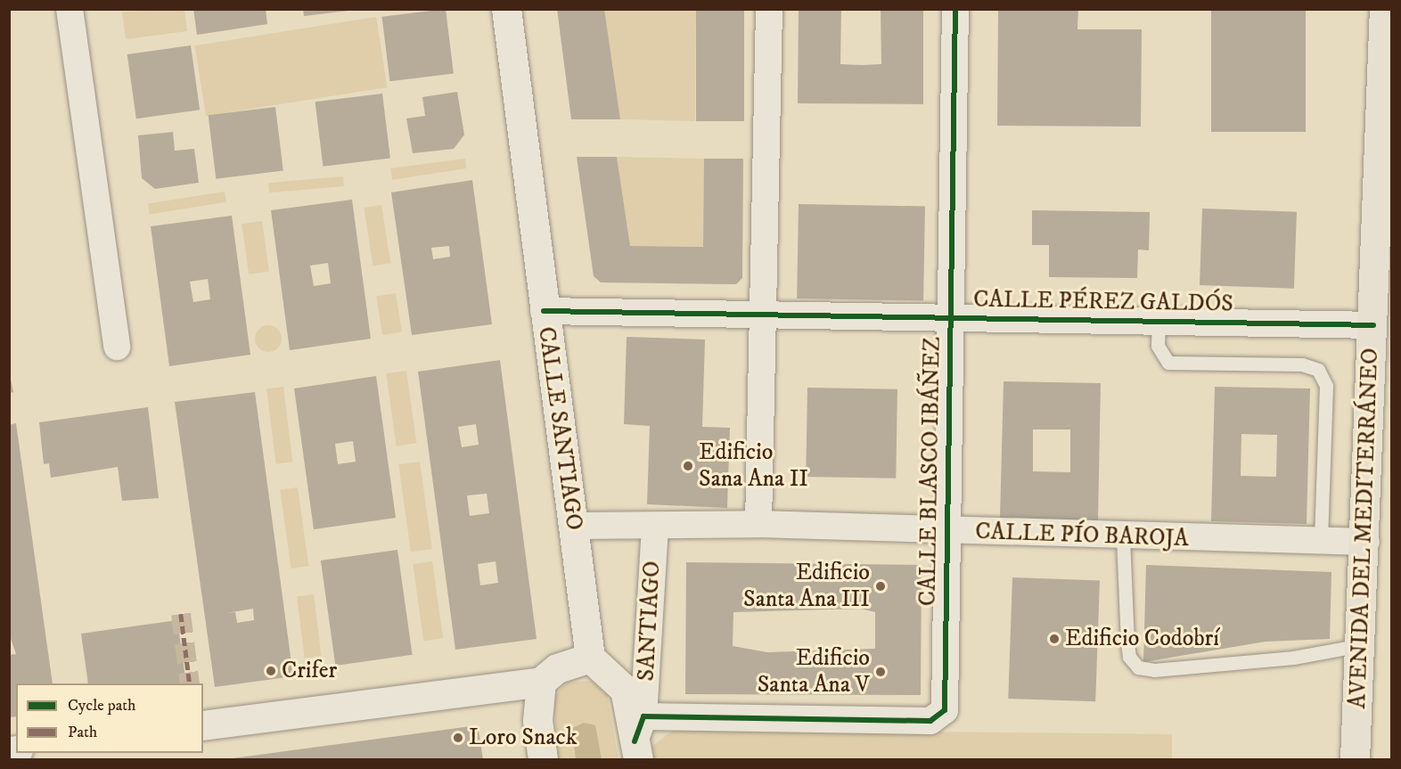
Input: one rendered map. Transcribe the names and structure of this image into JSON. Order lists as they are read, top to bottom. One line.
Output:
{"streets":{"main road":["AVENIDA DEL MEDITERRÁNEO"],"street":["CALLE PÉREZ GALDÓS","CALLE SANTIAGO","CALLE BLASCO IBÁÑEZ","CALLE PÍO BAROJA","SANTIAGO"]},"crossings":[["CALLE PÉREZ GALDÓS","CALLE SANTIAGO"],["CALLE PÉREZ GALDÓS","CALLE BLASCO IBÁÑEZ"],["CALLE PÉREZ GALDÓS","AVENIDA DEL MEDITERRÁNEO"],["CALLE SANTIAGO","CALLE PÍO BAROJA"],["CALLE BLASCO IBÁÑEZ","CALLE PÍO BAROJA"],["CALLE BLASCO IBÁÑEZ","SANTIAGO"],["AVENIDA DEL MEDITERRÁNEO","CALLE PÍO BAROJA"],["CALLE PÍO BAROJA","SANTIAGO"]],"places":["Edificio Sana Ana II","Edificio Santa Ana III","Edificio Codobrí","Crifer","Edificio Santa Ana V","Loro Snack"],"legend":["Cycle path","Path"]}
